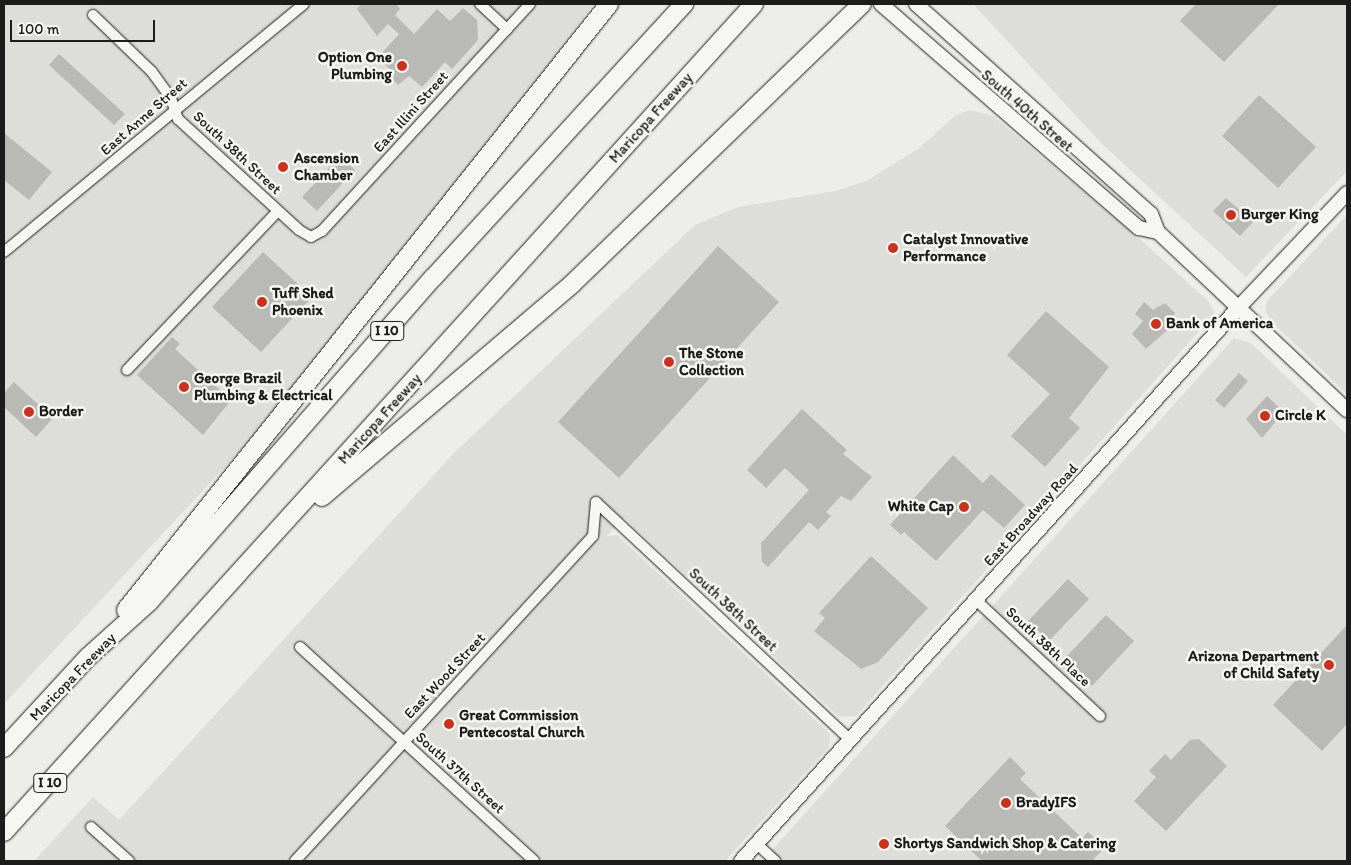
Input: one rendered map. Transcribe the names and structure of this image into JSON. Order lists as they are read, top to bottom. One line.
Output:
{"streets":{"highway":["Maricopa Freeway","I 10"],"main road":["South 40th Street","East Broadway Road"],"street":["East Illini Street","East Anne Street","South 38th Street","South 38th Place","East Wood Street","South 37th Street"]},"crossings":[["South 40th Street","East Broadway Road"],["East Illini Street","South 38th Street"],["East Anne Street","South 38th Street"],["South 38th Street","East Broadway Road"],["South 38th Street","East Wood Street"],["East Broadway Road","South 38th Place"],["East Wood Street","South 37th Street"]],"places":["Option One Plumbing","Ascension Chamber","Burger King","Catalyst Innovative Performance","Tuff Shed Phoenix","Bank of America","The Stone Collection","George Brazil Plumbing & Electrical","Border","Circle K","White Cap","Arizona Department of Child Safety","Great Commission Pentecostal Church","BradyIFS","Shortys Sandwich Shop & Catering"],"scale_bar":"100 m"}
